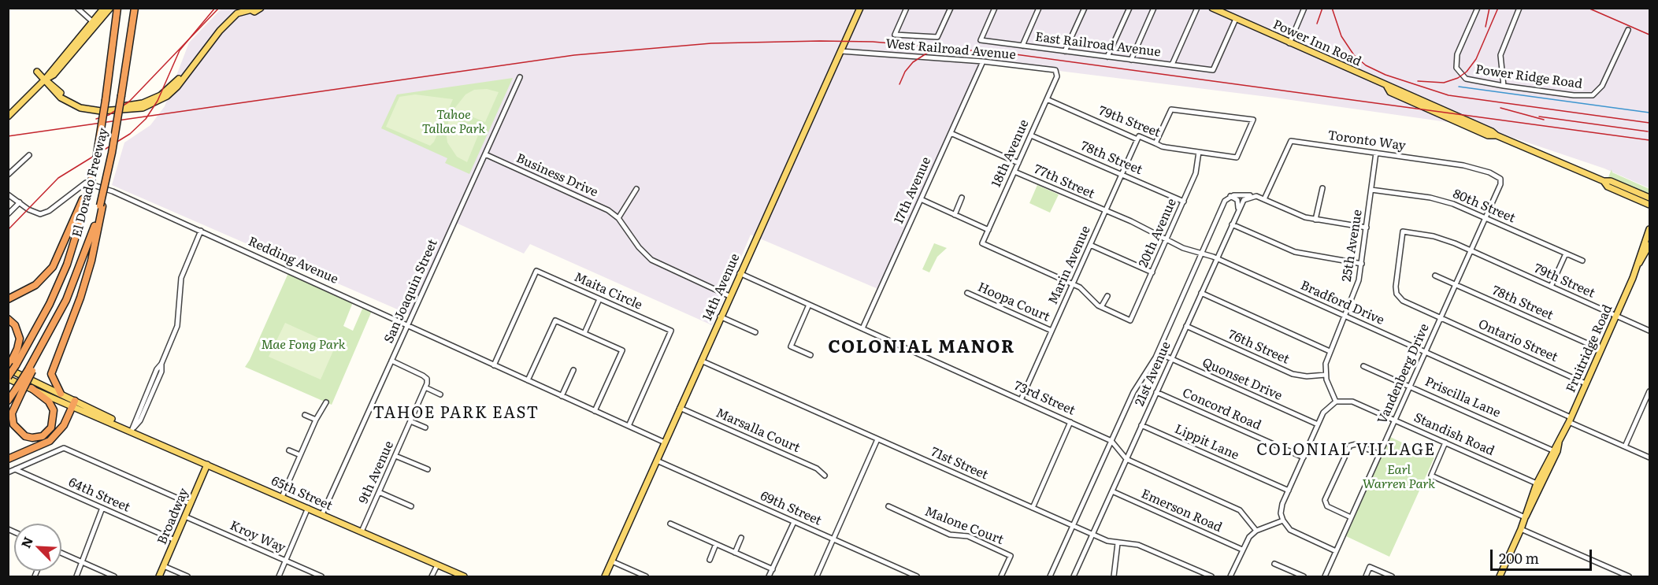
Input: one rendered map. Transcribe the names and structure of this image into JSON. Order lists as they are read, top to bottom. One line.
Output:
{"streets":{"highway":["El Dorado Freeway"],"main road":["Power Inn Road","14th Avenue","Fruitridge Road","65th Street","Broadway"],"street":["East Railroad Avenue","West Railroad Avenue","Power Ridge Road","79th Street","Toronto Way","18th Avenue","78th Street","Business Drive","77th Street","17th Avenue","80th Street","20th Avenue","25th Avenue","Redding Avenue","Marin Avenue","San Joaquin Street","Maita Circle","Hoopa Court","Bradford Drive","Ontario Street","76th Street","21st Avenue","Vandenberg Drive","Quonset Drive","Priscilla Lane","73rd Street","Concord Road","Marsalla Court","Standish Road","Lippit Lane","71st Street","9th Avenue","64th Street","69th Street","Emerson Road","Malone Court","Kroy Way"]},"crossings":[["Power Inn Road","East Railroad Avenue"],["West Railroad Avenue","18th Avenue"],["West Railroad Avenue","17th Avenue"],["West Railroad Avenue","14th Avenue"],["79th Street","18th Avenue"],["79th Street","20th Avenue"],["79th Street","Marin Avenue"],["79th Street","Ontario Street"],["79th Street","Fruitridge Road"],["79th Street","Vandenberg Drive"],["Toronto Way","25th Avenue"],["Toronto Way","Vandenberg Drive"],["18th Avenue","78th Street"],["18th Avenue","77th Street"],["18th Avenue","Marin Avenue"],["78th Street","20th Avenue"],["78th Street","Marin Avenue"],["78th Street","Fruitridge Road"],["78th Street","Vandenberg Drive"],["Business Drive","14th Avenue"],["Business Drive","San Joaquin Street"],["77th Street","17th Avenue"],["77th Street","Marin Avenue"],["77th Street","Bradford Drive"],["El Dorado Freeway","65th Street"],["17th Avenue","73rd Street"],["80th Street","25th Avenue"],["80th Street","Vandenberg Drive"],["20th Avenue","Bradford Drive"],["25th Avenue","Bradford Drive"],["25th Avenue","76th Street"],["Redding Avenue","14th Avenue"],["Redding Avenue","San Joaquin Street"],["Redding Avenue","Maita Circle"],["Marin Avenue","Hoopa Court"],["Marin Avenue","Bradford Drive"],["Marin Avenue","73rd Street"],["14th Avenue","73rd Street"],["14th Avenue","Marsalla Court"],["14th Avenue","71st Street"],["14th Avenue","69th Street"],["San Joaquin Street","65th Street"],["Bradford Drive","Fruitridge Road"],["Bradford Drive","21st Avenue"],["Bradford Drive","Vandenberg Drive"],["Ontario Street","Fruitridge Road"],["Ontario Street","Vandenberg Drive"],["76th Street","21st Avenue"],["Fruitridge Road","Priscilla Lane"],["Fruitridge Road","Standish Road"],["21st Avenue","Quonset Drive"],["21st Avenue","73rd Street"],["21st Avenue","Concord Road"],["21st Avenue","Lippit Lane"],["21st Avenue","71st Street"],["21st Avenue","Emerson Road"],["Vandenberg Drive","Priscilla Lane"],["Vandenberg Drive","Standish Road"],["9th Avenue","65th Street"],["65th Street","Broadway"],["64th Street","Broadway"],["Broadway","Kroy Way"]],"districts":["COLONIAL MANOR","TAHOE PARK EAST","COLONIAL VILLAGE"],"parks":["Tahoe Tallac Park","Mae Fong Park","Earl Warren Park"],"scale_bar":"200 m","north":"top left"}
